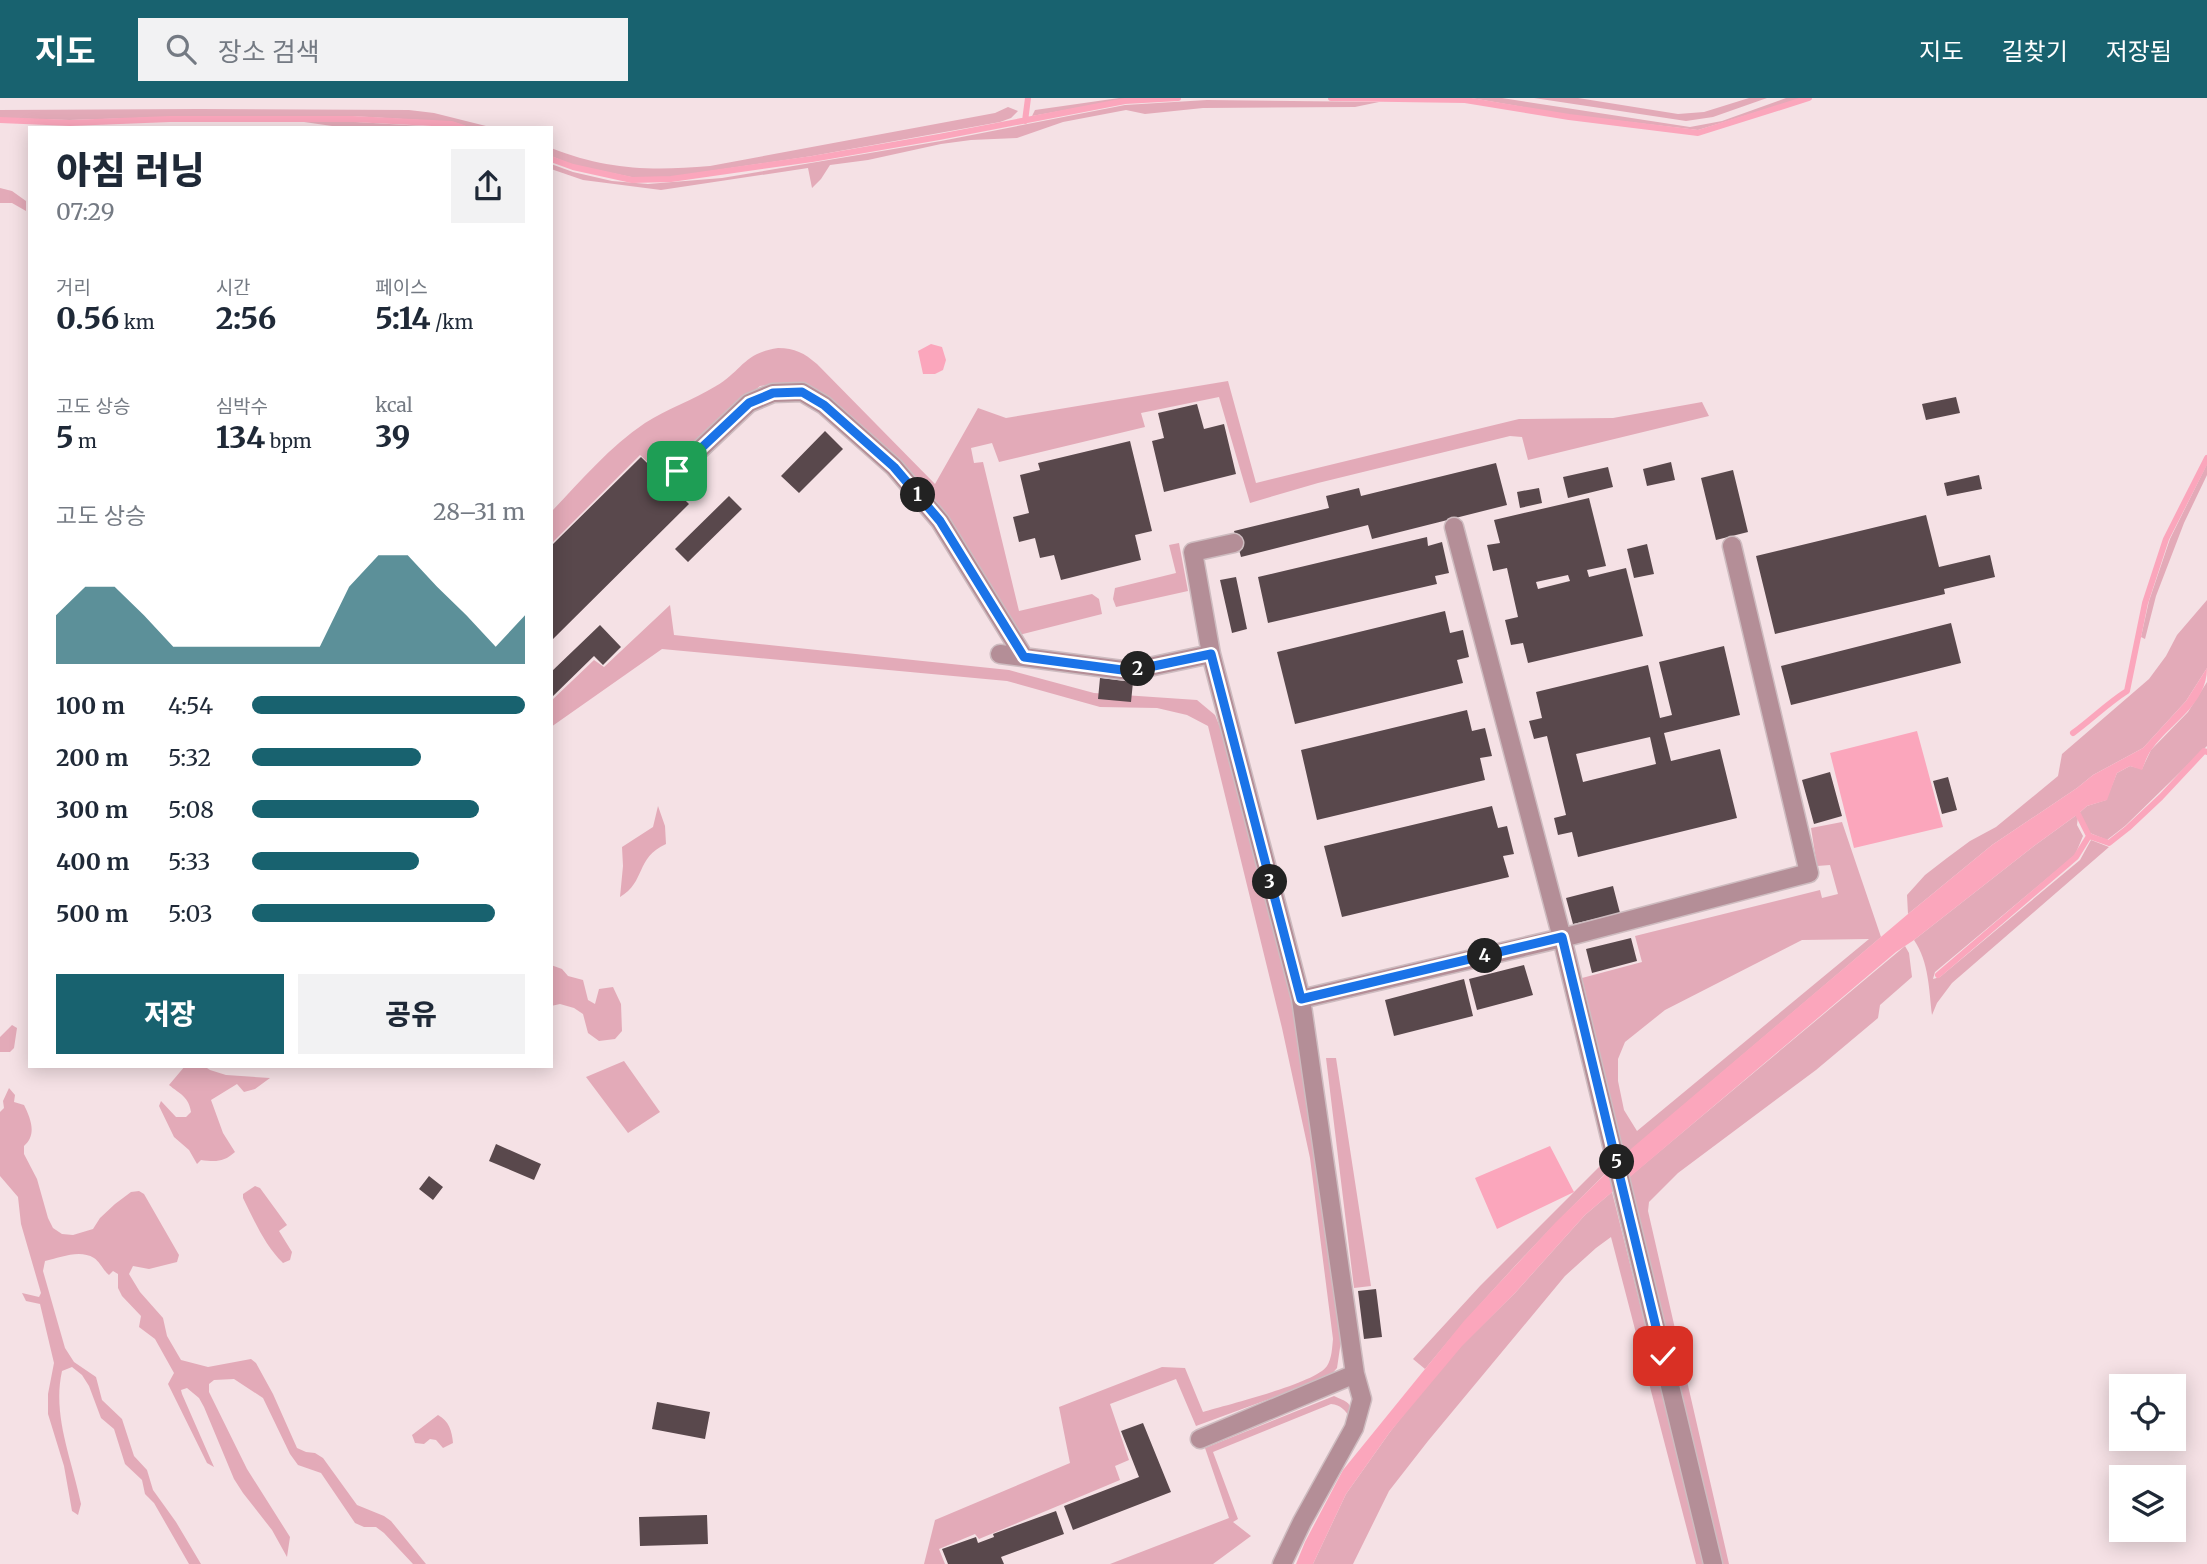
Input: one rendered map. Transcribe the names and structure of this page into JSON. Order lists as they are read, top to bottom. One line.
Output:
{"page":{"header":"지도","search":"장소 검색","nav":["지도","길찾기","저장됨"],"heading":["아침 러닝","07:29"],"stats":[["거리","0.56 km"],["시간","2:56"],["페이스","5:14 /km"],["고도 상승","5 m"],["심박수","134 bpm"],["kcal","39"]],"pins":["1","2","3","4","5"],"chart":["고도 상승","28–31 m"],"list":[{"name":"100 m","note":"4:54"},{"name":"200 m","note":"5:32"},{"name":"300 m","note":"5:08"},{"name":"400 m","note":"5:33"},{"name":"500 m","note":"5:03"}],"buttons":["저장","공유"]}}
